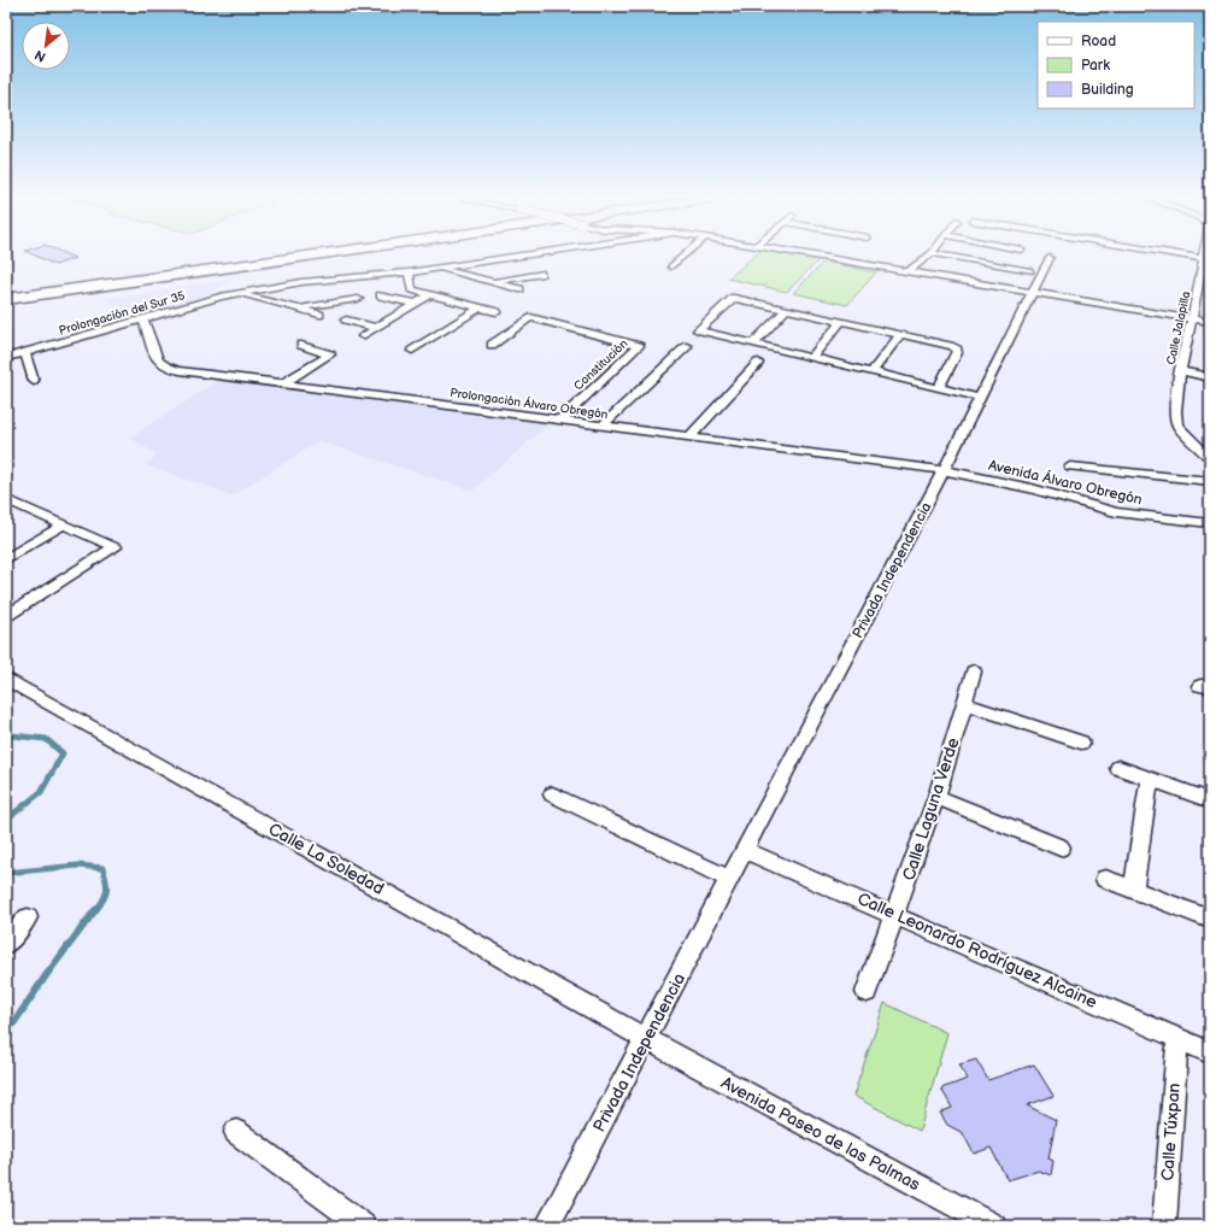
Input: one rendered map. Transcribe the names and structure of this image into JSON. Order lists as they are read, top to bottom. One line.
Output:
{"streets":{"street":["Prolongación del Sur 35","Calle Jalapilla","Constitución","Prolongación Álvaro Obregón","Avenida Álvaro Obregón","Privada Independencia","Calle Laguna Verde","Calle La Soledad","Calle Leonardo Rodríguez Alcaine","Calle Túxpan","Avenida Paseo de las Palmas"]},"crossings":[["Prolongación del Sur 35","Prolongación Álvaro Obregón"],["Constitución","Prolongación Álvaro Obregón"],["Prolongación Álvaro Obregón","Avenida Álvaro Obregón"],["Prolongación Álvaro Obregón","Privada Independencia"],["Avenida Álvaro Obregón","Privada Independencia"],["Privada Independencia","Calle La Soledad"],["Privada Independencia","Calle Leonardo Rodríguez Alcaine"],["Privada Independencia","Avenida Paseo de las Palmas"],["Calle Laguna Verde","Calle Leonardo Rodríguez Alcaine"],["Calle La Soledad","Avenida Paseo de las Palmas"],["Calle Leonardo Rodríguez Alcaine","Calle Túxpan"]],"legend":["Road","Park","Building"],"north":"bottom left"}
